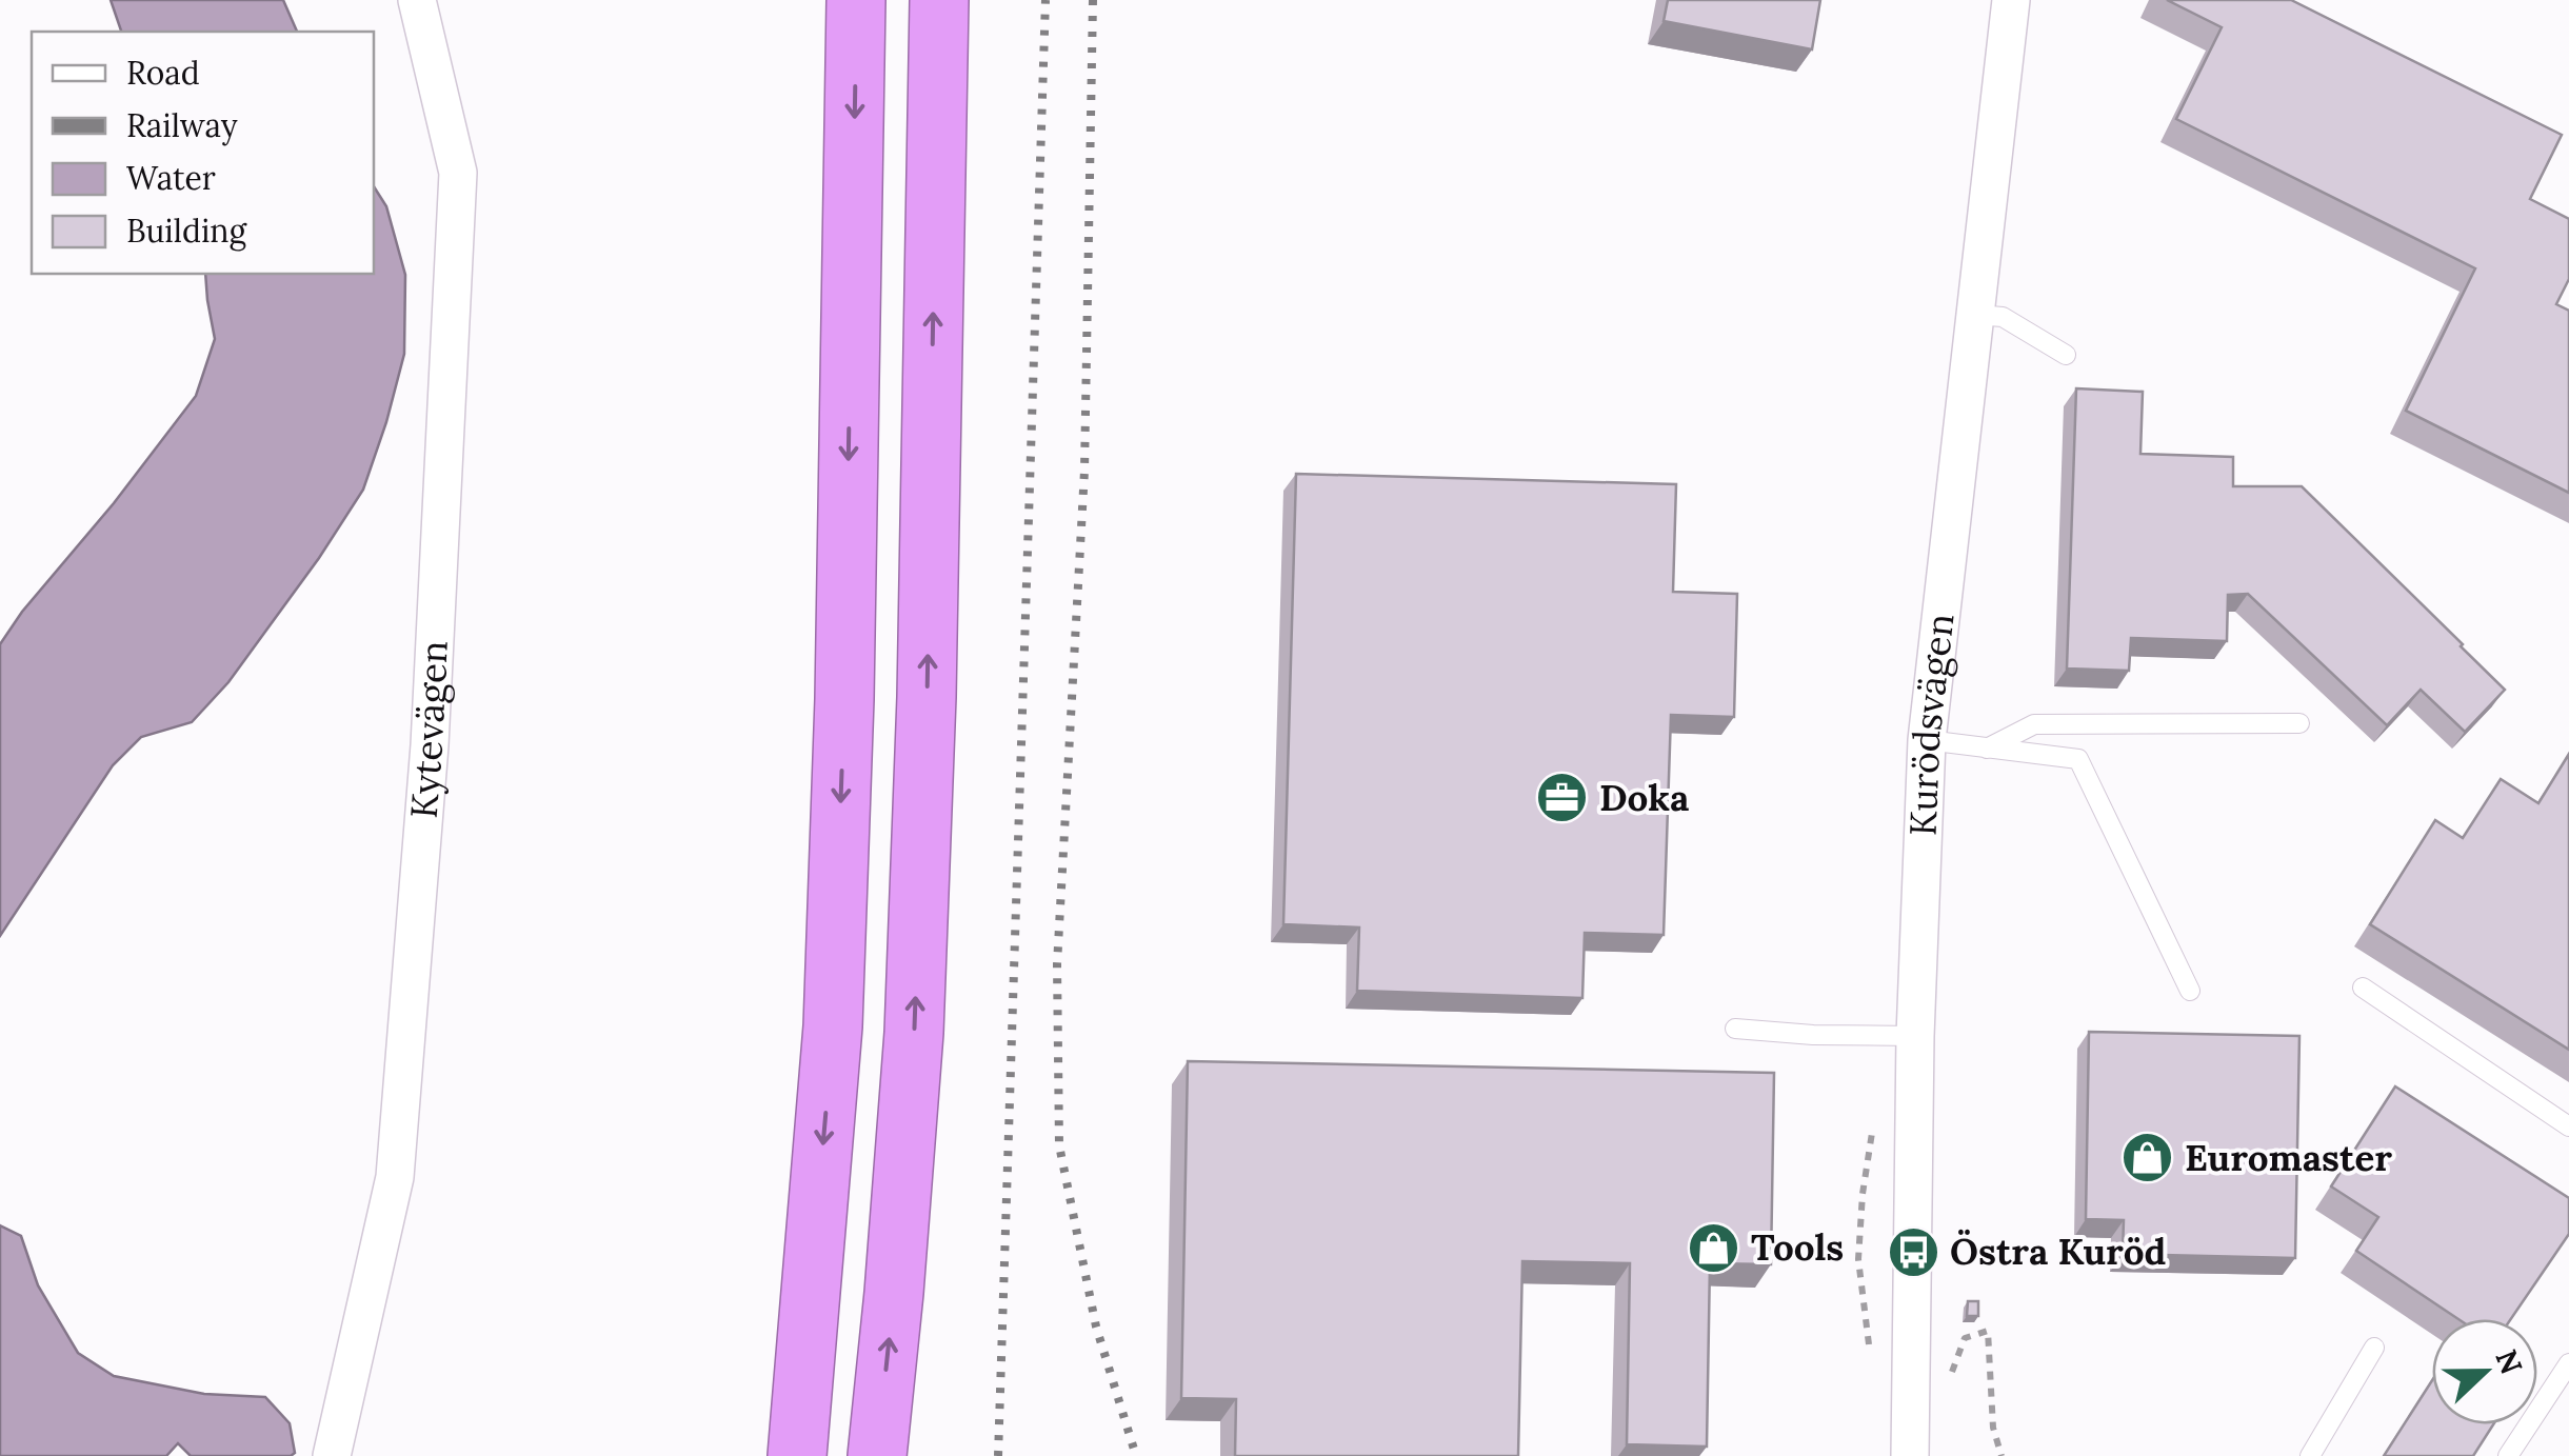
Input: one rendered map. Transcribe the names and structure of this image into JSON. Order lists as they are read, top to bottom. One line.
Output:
{"streets":{"street":["Kurödsvägen","Kytevägen"]},"places":{"office":["Doka"],"shop":["Euromaster","Tools"],"bus stop":["Östra Kuröd"]},"legend":["Road","Railway","Water","Building"],"north":"right"}
